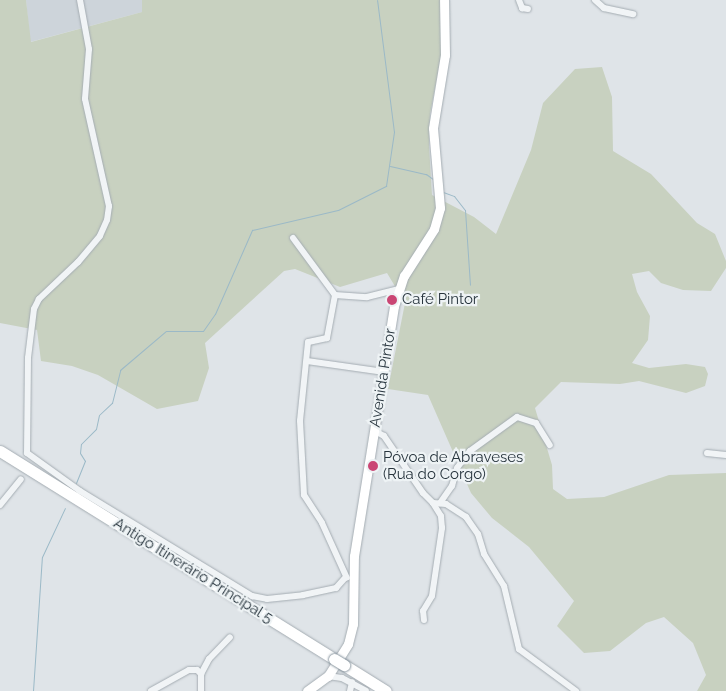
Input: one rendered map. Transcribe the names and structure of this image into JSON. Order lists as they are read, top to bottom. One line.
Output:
{"streets":{"highway":["Antigo Itinerário Principal 5"],"street":["Avenida Pintor"]},"places":["Café Pintor","Póvoa de Abraveses (Rua do Corgo)"]}
